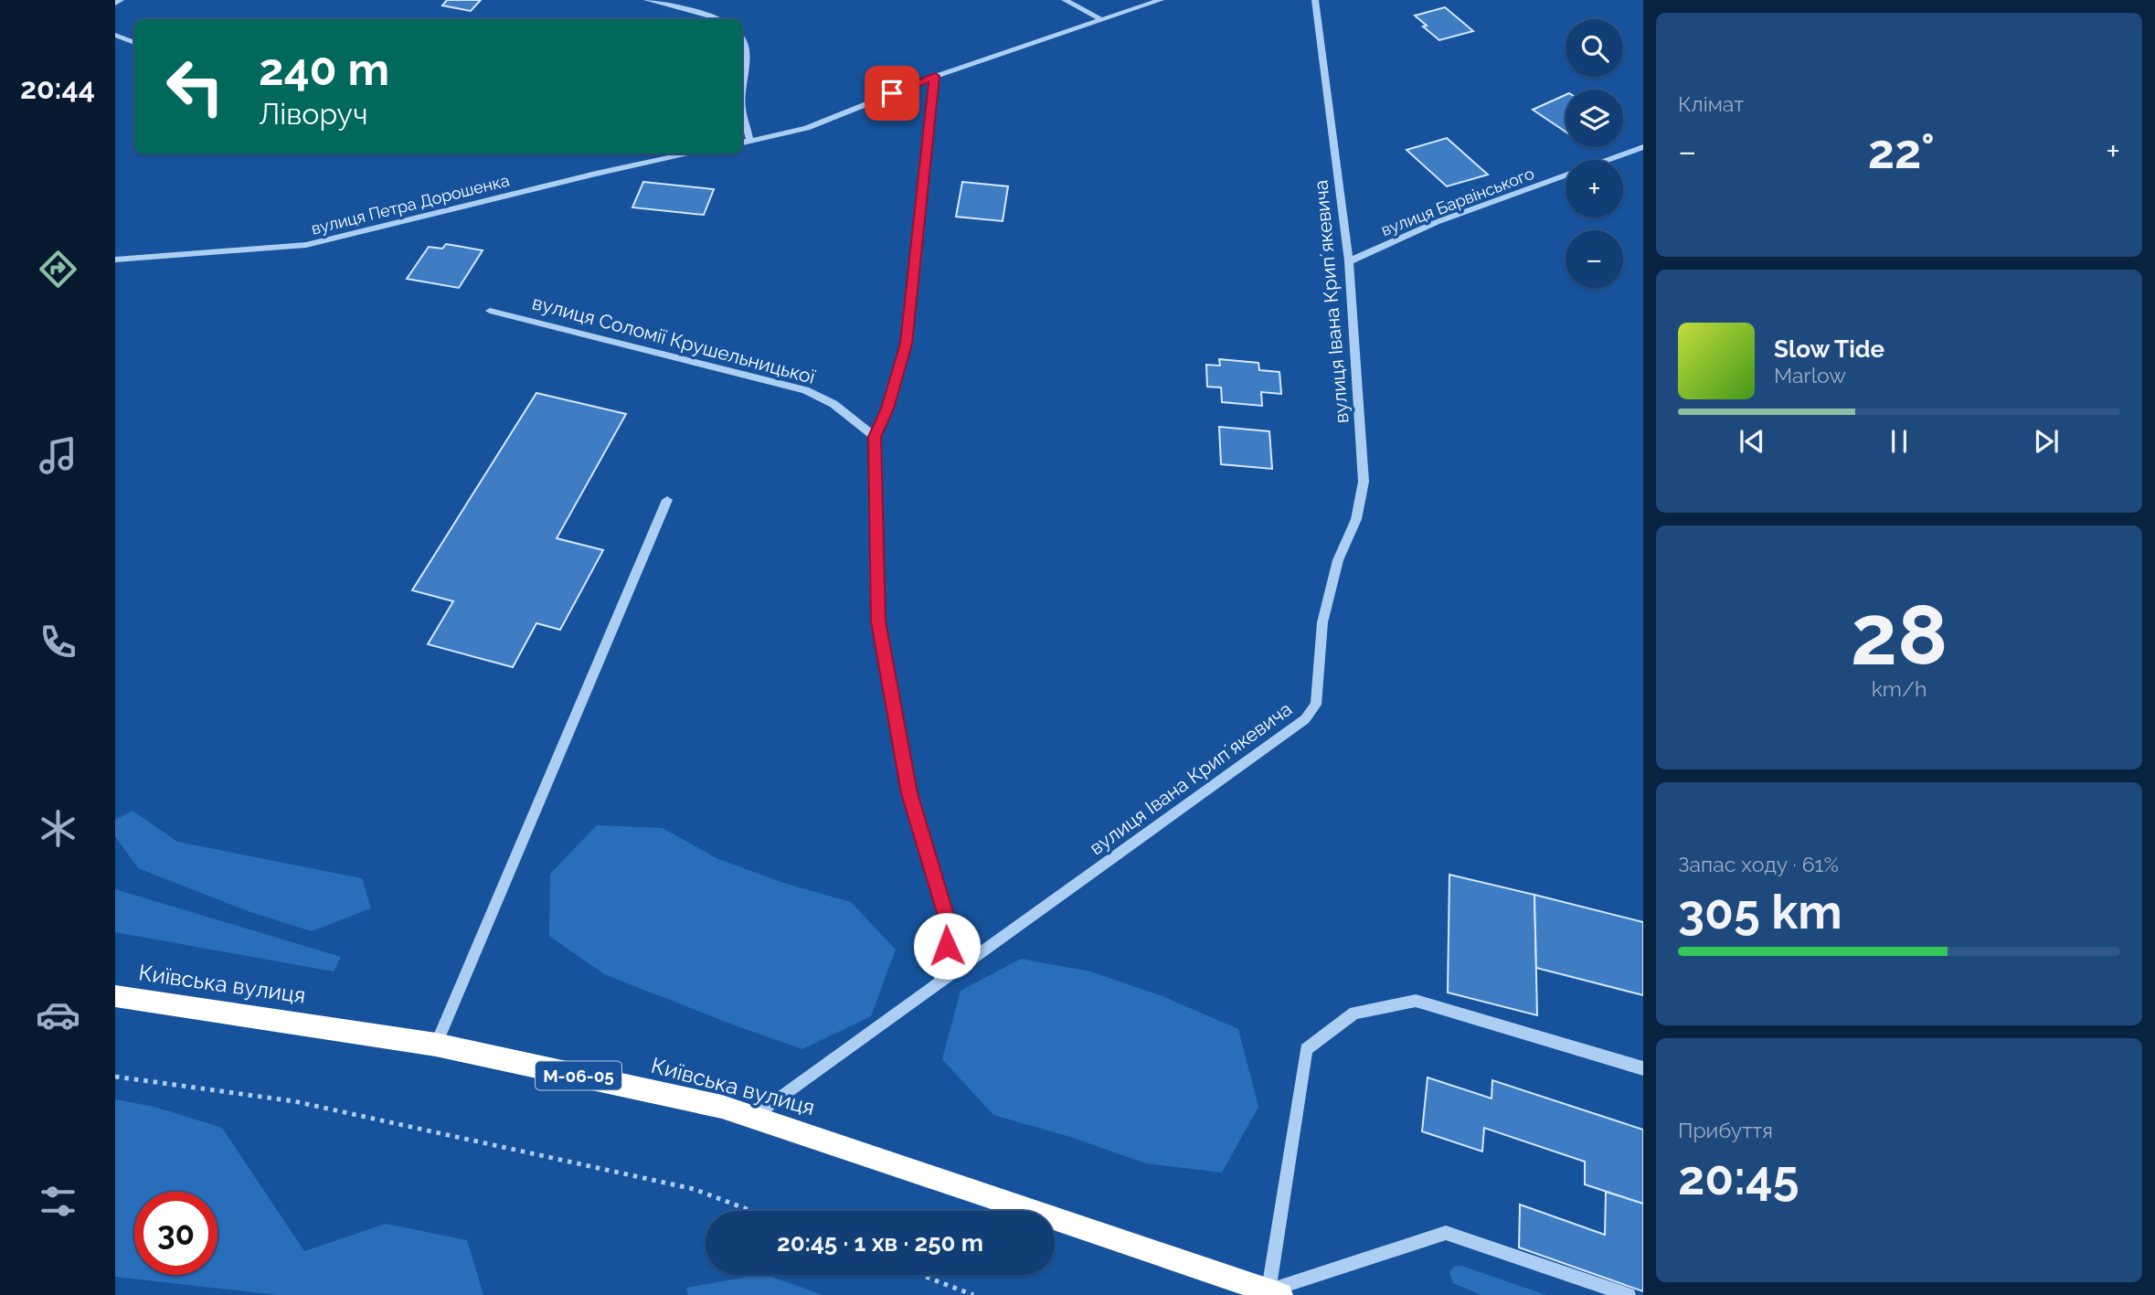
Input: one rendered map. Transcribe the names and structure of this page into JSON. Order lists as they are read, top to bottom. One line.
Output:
{"streets":{"highway":["Київська вулиця","М-06-05"],"street":["вулиця Барвінського","вулиця Петра Дорошенка","вулиця Івана Крипʼякевича","вулиця Соломії Крушельницької"]},"crossings":[["вулиця Барвінського","вулиця Івана Крипʼякевича"],["вулиця Івана Крипʼякевича","Київська вулиця"]],"page":{"tabs":"20:44","tile":["Клімат",["28","km/h"],["Запас ходу · 61%","305 km"],["Прибуття","20:45"]],"map_buttons":["+","−"],"turn":["240 m","Ліворуч"],"heat":["−","22°","+"],"song":["Slow Tide","Marlow"],"limit":"30","trip":"20:45 · 1 хв · 250 m"}}
